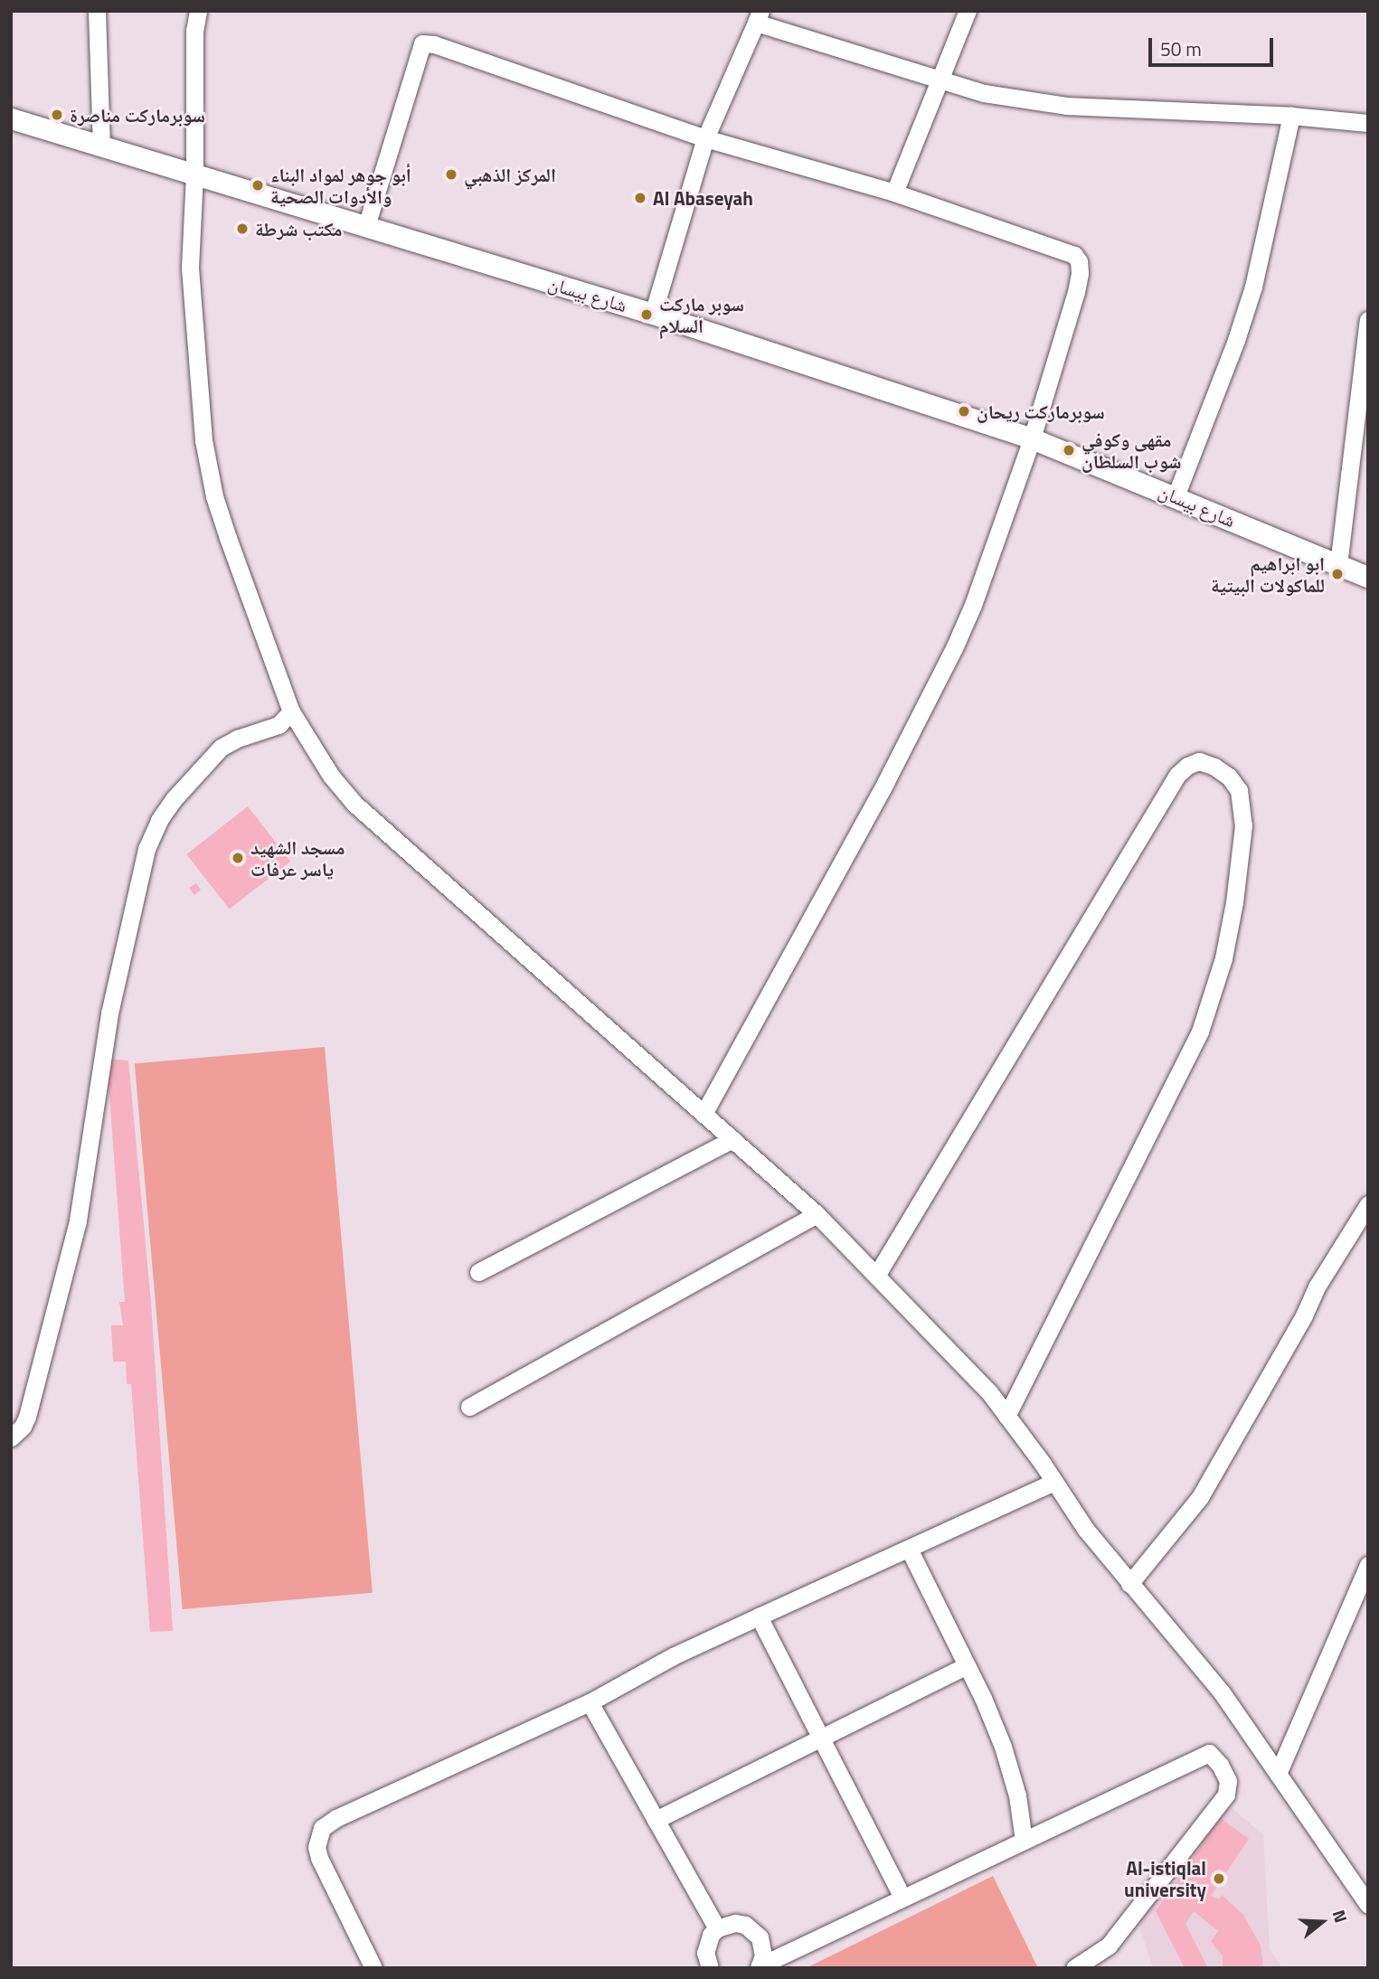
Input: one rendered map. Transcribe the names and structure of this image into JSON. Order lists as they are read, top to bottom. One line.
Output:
{"streets":{"street":["شارع بيسان"]},"places":["سوبرماركت مناصرة","المركز الذهبي","أبو جوهر لمواد البناء والأدوات الصحية","Al Abaseyah","مكتب شرطة","سوبر ماركت السلام","سوبرماركت ريحان","مقهى وكوفي شوب السلطان","ابو ابراهيم للماكولات البيتية","مسجد الشهيد ياسر عرفات","Al-istiqlal university"],"scale_bar":"50 m","north":"right"}
